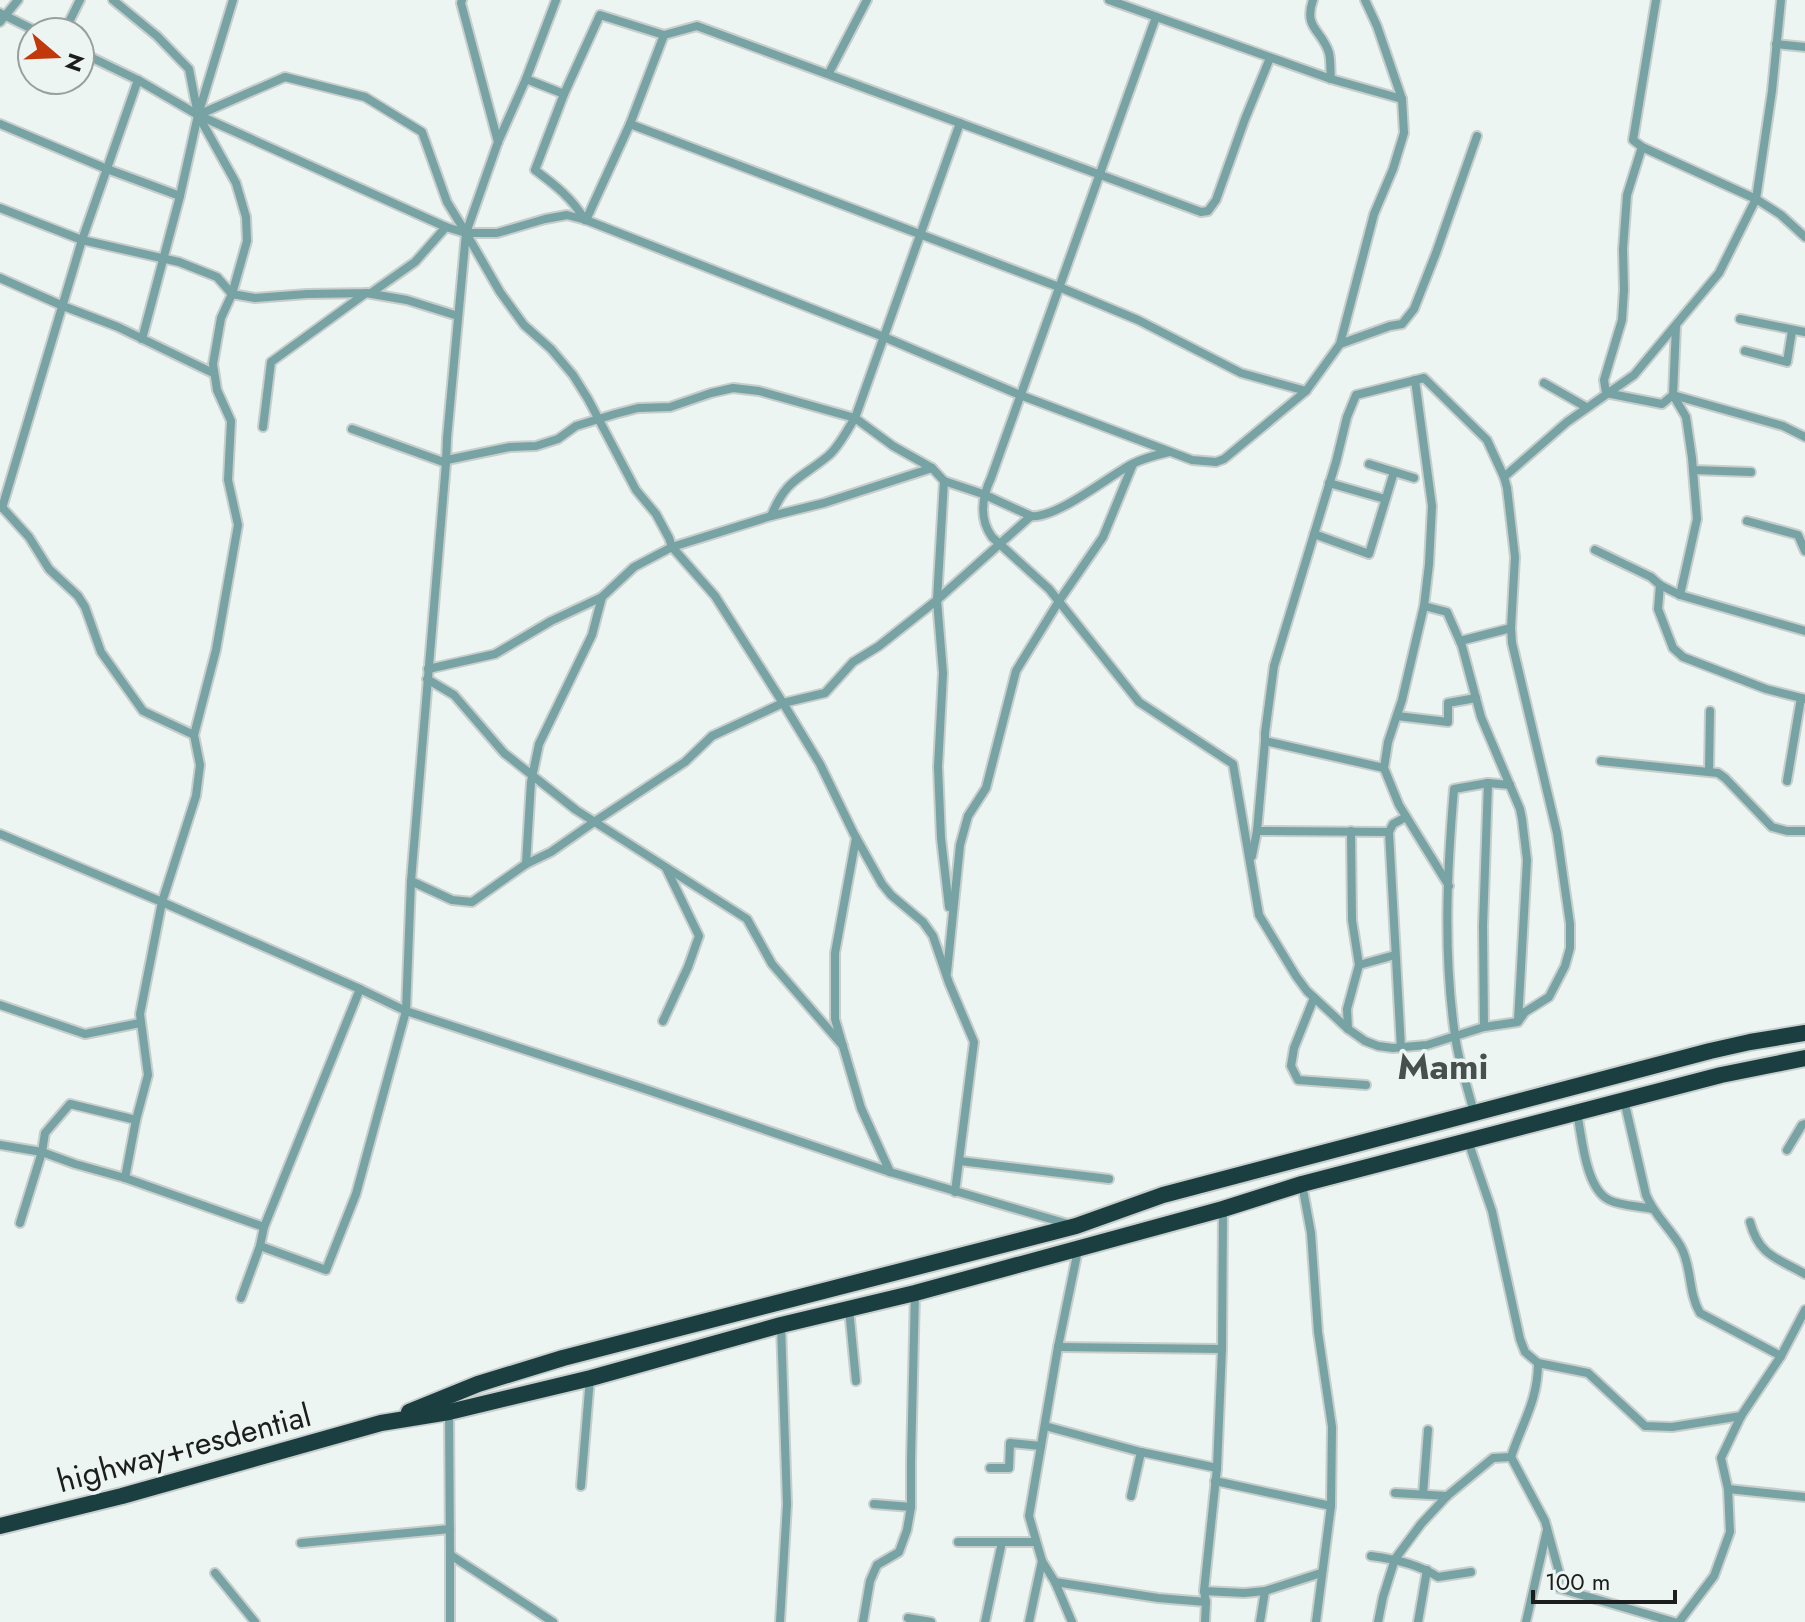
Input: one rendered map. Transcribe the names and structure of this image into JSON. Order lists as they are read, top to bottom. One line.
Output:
{"streets":{"highway":["highway+resdential"]},"districts":["Mami"],"scale_bar":"100 m","north":"right"}
